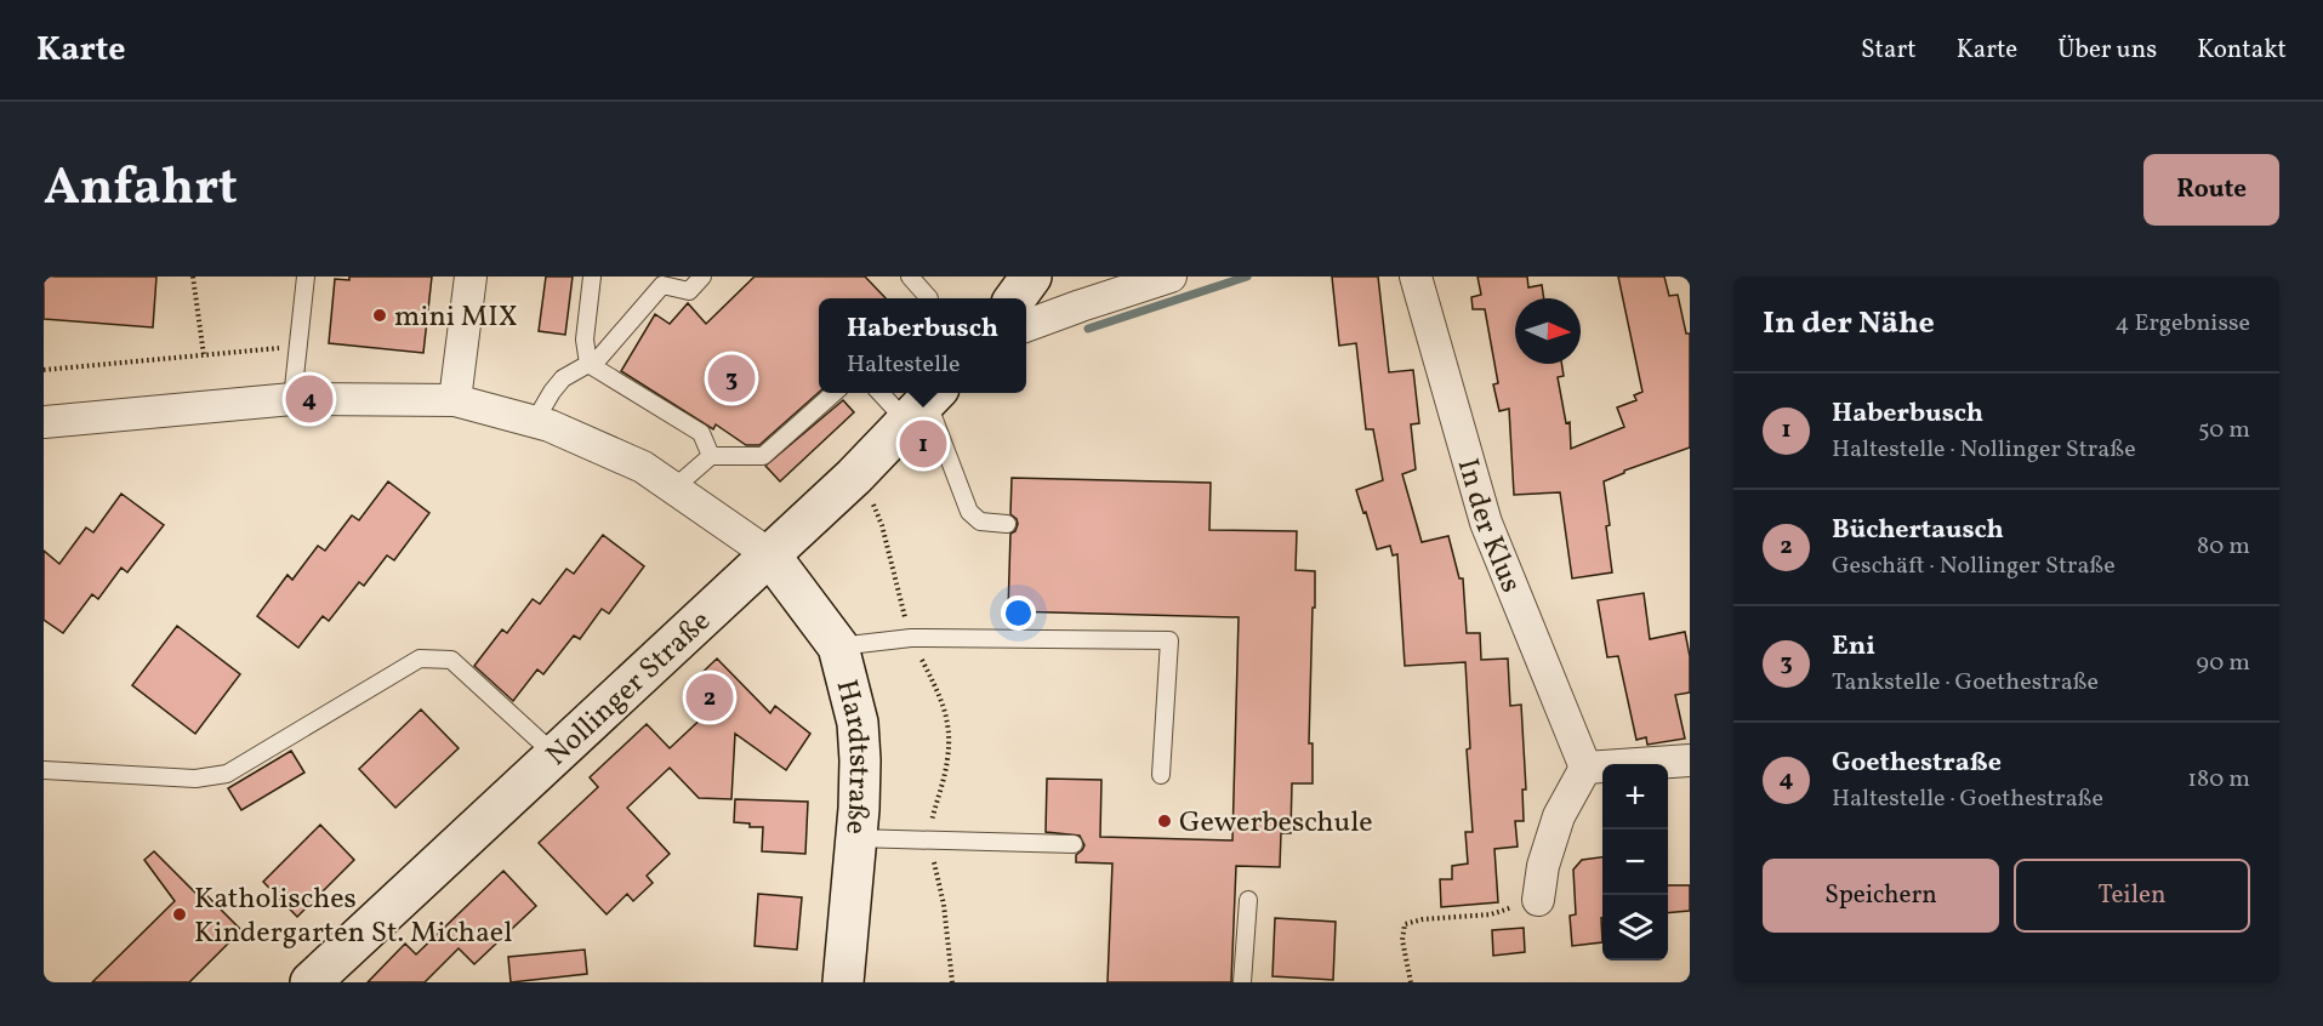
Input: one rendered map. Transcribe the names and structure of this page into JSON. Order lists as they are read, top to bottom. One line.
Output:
{"streets":{"main road":["Nollinger Straße","Hardtstraße"],"street":["In der Klus"]},"crossings":[["Nollinger Straße","Hardtstraße"]],"places":["mini MIX","Gewerbeschule","Katholisches Kindergarten St. Michael"],"north":"right","page":{"header":"Karte","nav":["Start","Karte","Über uns","Kontakt"],"title":"Anfahrt","buttons":["Route",["Speichern","Teilen"]],"heading":["In der Nähe","4 Ergebnisse"],"popup":["Haberbusch","Haltestelle"],"pins":["3","4","1","2"],"list":[{"mark":"1","name":"Haberbusch","note":"Haltestelle · Nollinger Straße","value":"50 m"},{"mark":"2","name":"Büchertausch","note":"Geschäft · Nollinger Straße","value":"80 m"},{"mark":"3","name":"Eni","note":"Tankstelle · Goethestraße","value":"90 m"},{"mark":"4","name":"Goethestraße","note":"Haltestelle · Goethestraße","value":"180 m"}],"map_buttons":["+","−"]}}
